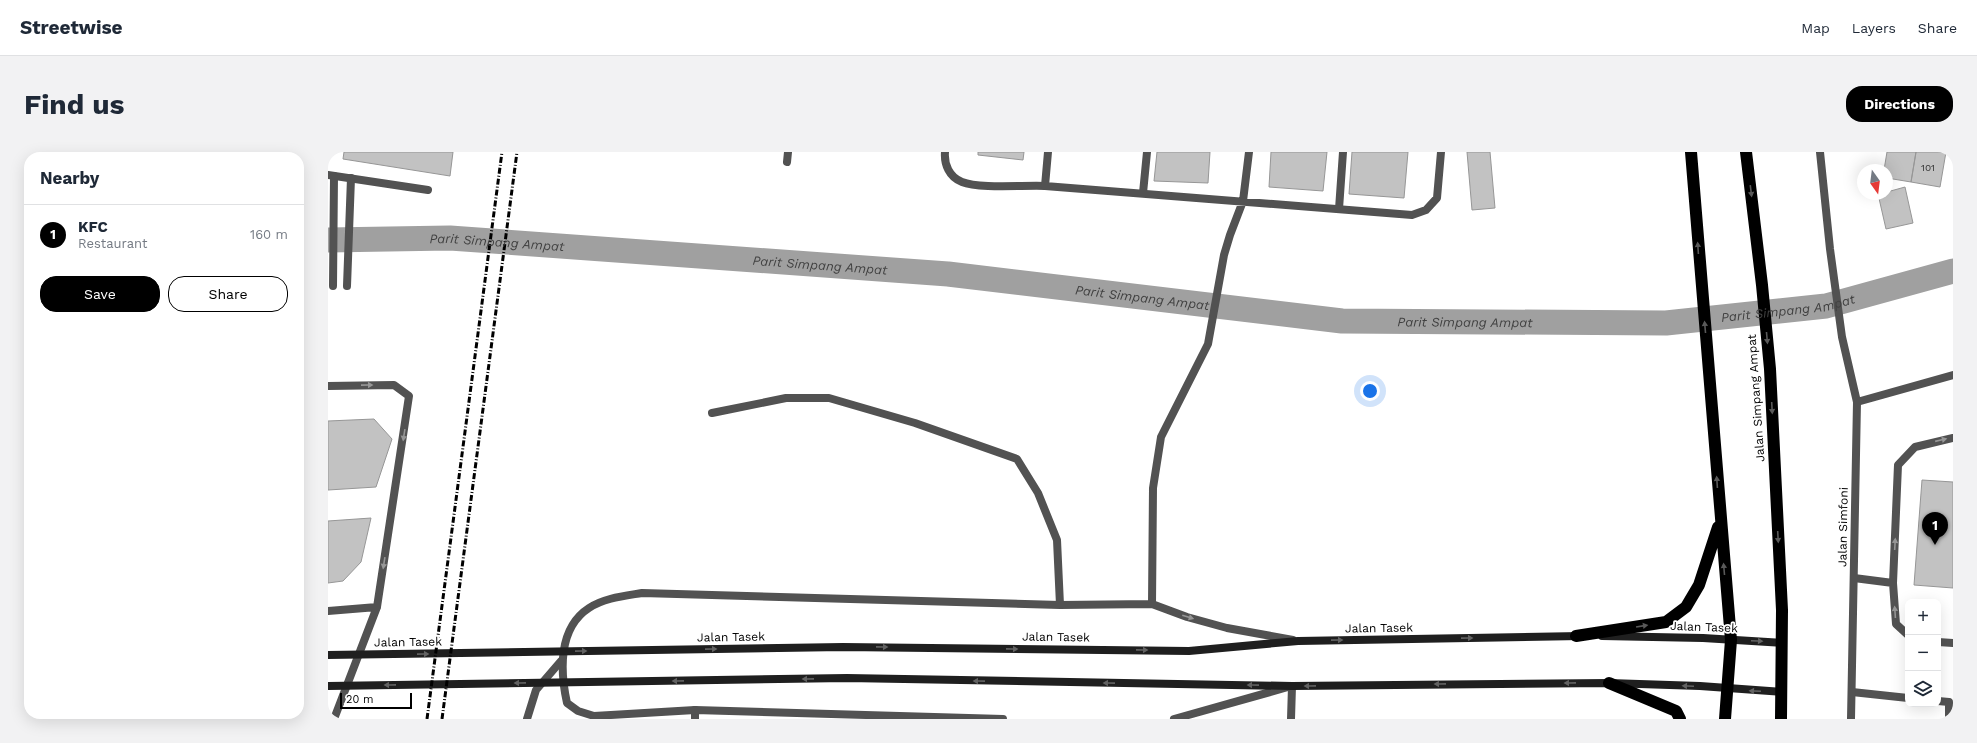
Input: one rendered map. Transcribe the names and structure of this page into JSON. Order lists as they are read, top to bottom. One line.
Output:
{"streets":{"highway":["Jalan Simpang Ampat"],"main road":["Jalan Tasek"],"street":["Jalan Simfoni"]},"crossings":[["Jalan Simpang Ampat","Jalan Tasek"]],"water":["Parit Simpang Ampat"],"house_numbers":["101"],"scale_bar":"20 m","north":"bottom","page":{"header":"Streetwise","nav":["Map","Layers","Share"],"buttons":["Directions",["Save","Share"]],"title":"Find us","heading":"Nearby","list":[{"mark":"1","name":"KFC","note":"Restaurant","value":"160 m"}],"pins":"1","map_buttons":["+","−"],"scale":"20 m"}}
